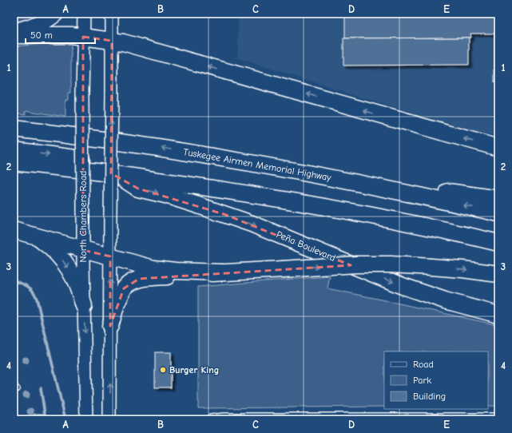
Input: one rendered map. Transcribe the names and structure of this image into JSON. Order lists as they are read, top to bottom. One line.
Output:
{"streets":{"highway":["Tuskegee Airmen Memorial Highway","Peña Boulevard"],"main road":["North Chambers Road"]},"places":["Burger King"],"legend":["Road","Park","Building"],"scale_bar":"50 m","grid":{"columns":["A","B","C","D","E"],"rows":["1","2","3","4"]}}
